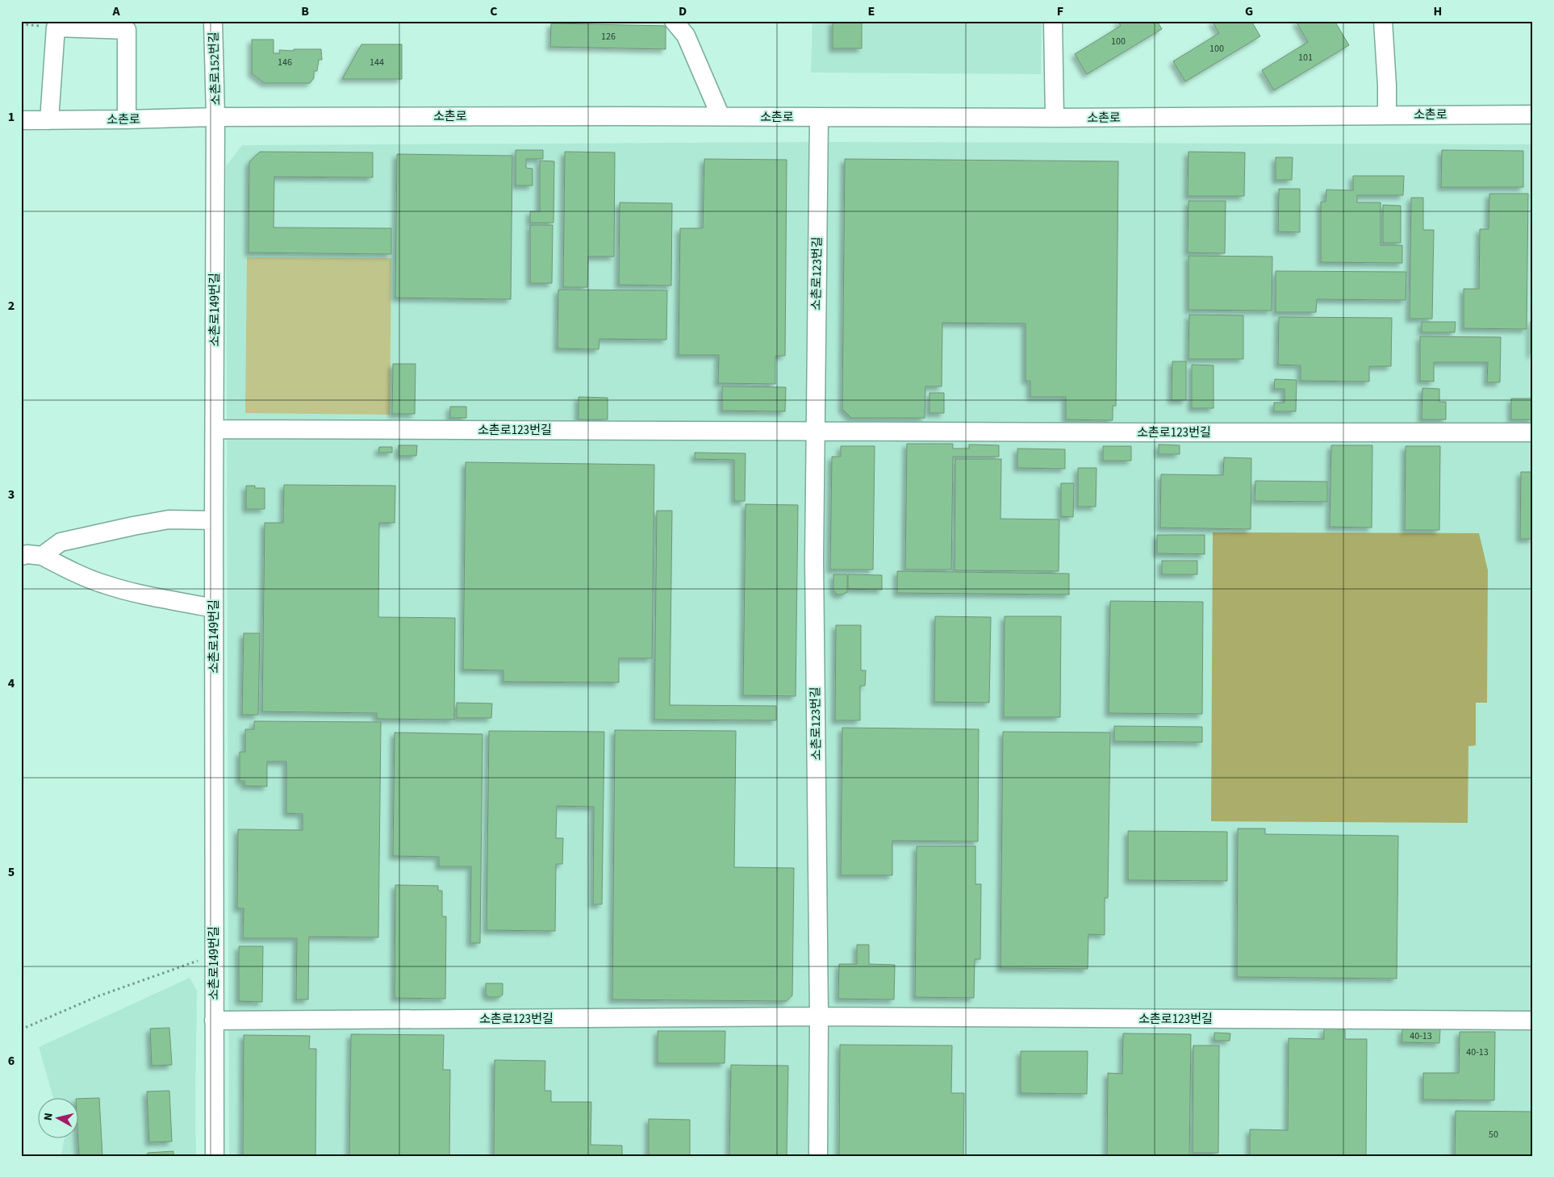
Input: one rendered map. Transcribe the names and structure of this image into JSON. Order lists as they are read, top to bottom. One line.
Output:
{"streets":{"street":["소촌로152번길","소촌로","소촌로123번길","소촌로149번길"]},"crossings":[["소촌로152번길","소촌로"],["소촌로152번길","소촌로149번길"],["소촌로","소촌로123번길"],["소촌로","소촌로149번길"],["소촌로123번길","소촌로149번길"]],"house_numbers":["126","100","100","101","146","144","40-13","40-13","50"],"north":"left","grid":{"columns":["A","B","C","D","E","F","G","H"],"rows":["1","2","3","4","5","6"]}}
